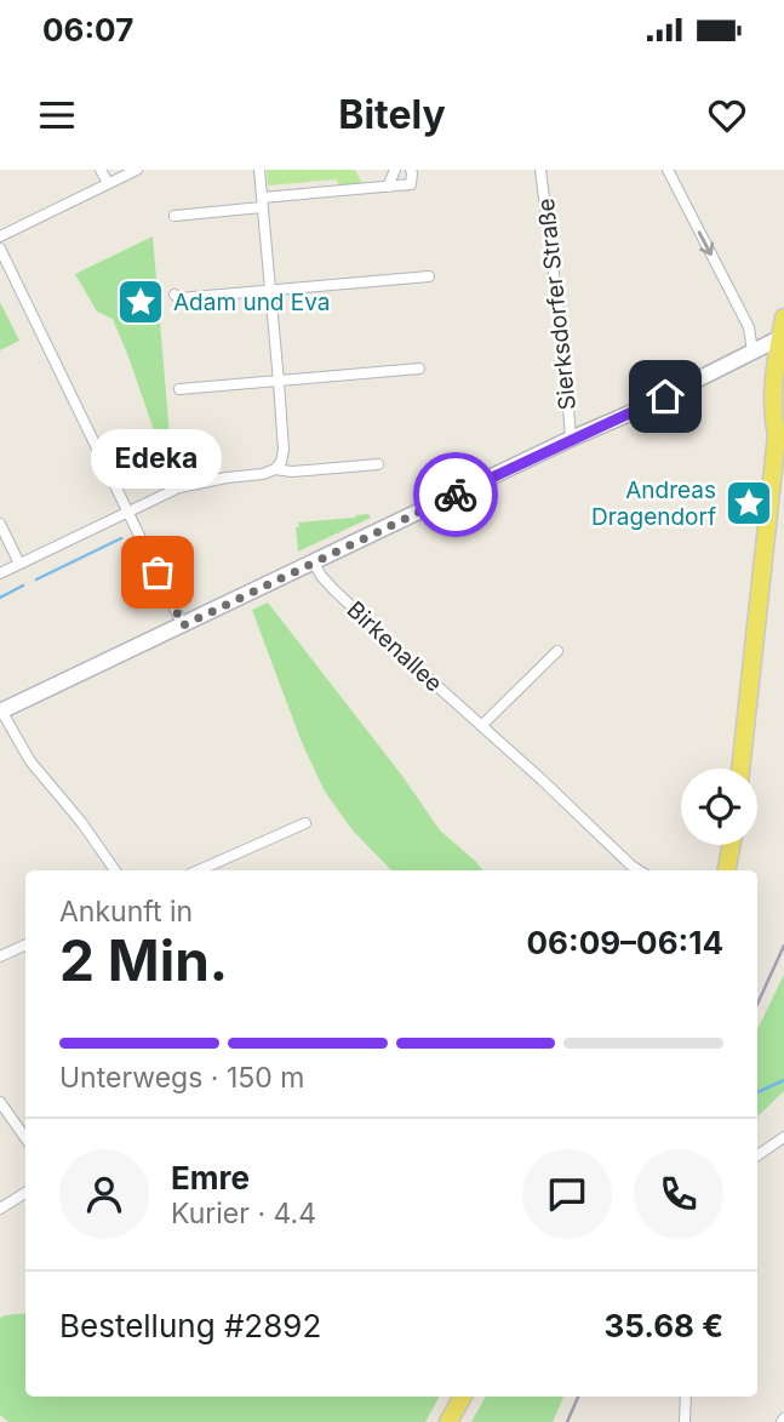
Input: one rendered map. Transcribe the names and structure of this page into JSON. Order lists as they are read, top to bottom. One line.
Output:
{"streets":{"street":["Sierksdorfer Straße","Birkenallee"]},"places":{"place":["Adam und Eva","Andreas Dragendorf"],"other":["Edeka"]},"page":{"status":"06:07","header":"Bitely","bubble":"Edeka","heading":["2 Min.","Ankunft in","06:09–06:14"],"panel":["Emre","Kurier · 4.4","Bestellung #2892","35.68 €"],"bar":"Unterwegs · 150 m"}}
